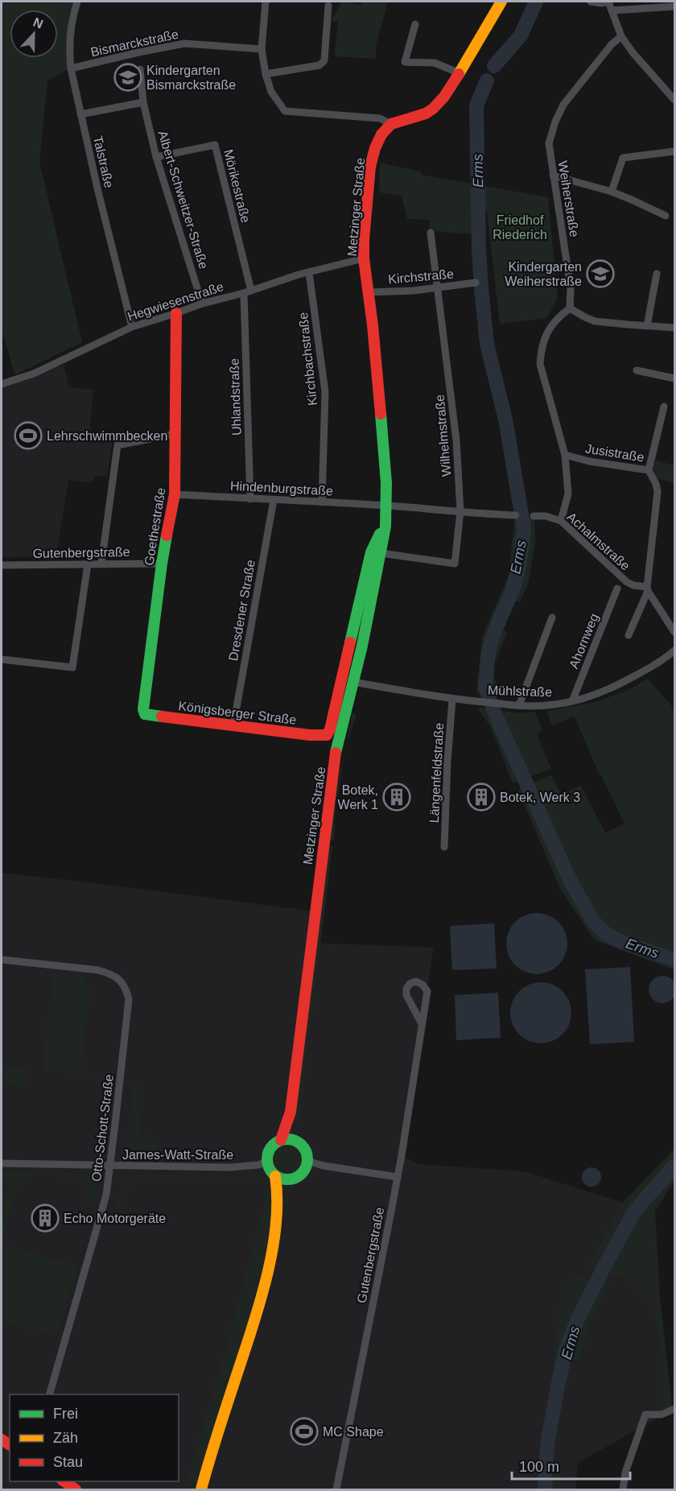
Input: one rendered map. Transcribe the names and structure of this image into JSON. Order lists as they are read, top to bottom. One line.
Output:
{"streets":{"street":["Bismarckstraße","Talstraße","Mörikestraße","Weiherstraße","Albert-Schweitzer-Straße","Metzinger Straße","Kirchstraße","Hegwiesenstraße","Kirchbachstraße","Uhlandstraße","Wilhelmstraße","Jusistraße","Hindenburgstraße","Goethestraße","Achalmstraße","Gutenbergstraße","Dresdener Straße","Ahornweg","Mühlstraße","Königsberger Straße","Längenfeldstraße","Otto-Schott-Straße","James-Watt-Straße"]},"crossings":[["Bismarckstraße","Talstraße"],["Talstraße","Hegwiesenstraße"],["Mörikestraße","Albert-Schweitzer-Straße"],["Mörikestraße","Hegwiesenstraße"],["Mörikestraße","Uhlandstraße"],["Weiherstraße","Jusistraße"],["Albert-Schweitzer-Straße","Hegwiesenstraße"],["Metzinger Straße","Kirchstraße"],["Metzinger Straße","Hegwiesenstraße"],["Metzinger Straße","Wilhelmstraße"],["Metzinger Straße","Hindenburgstraße"],["Metzinger Straße","Mühlstraße"],["Metzinger Straße","Königsberger Straße"],["Metzinger Straße","James-Watt-Straße"],["Kirchstraße","Wilhelmstraße"],["Hegwiesenstraße","Kirchbachstraße"],["Hegwiesenstraße","Uhlandstraße"],["Hegwiesenstraße","Goethestraße"],["Kirchbachstraße","Hindenburgstraße"],["Uhlandstraße","Hindenburgstraße"],["Wilhelmstraße","Hindenburgstraße"],["Jusistraße","Achalmstraße"],["Hindenburgstraße","Goethestraße"],["Hindenburgstraße","Dresdener Straße"],["Goethestraße","Gutenbergstraße"],["Goethestraße","Königsberger Straße"],["Dresdener Straße","Königsberger Straße"],["Ahornweg","Mühlstraße"],["Mühlstraße","Längenfeldstraße"],["Otto-Schott-Straße","James-Watt-Straße"]],"water":["Erms"],"parks":["Friedhof Riederich"],"places":{"school or university":["Kindergarten Bismarckstraße","Kindergarten Weiherstraße"],"sports":["Lehrschwimmbecken","MC Shape"],"building":["Botek, Werk 1","Botek, Werk 3","Echo Motorgeräte"]},"legend":["Frei","Zäh","Stau"],"scale_bar":"100 m","north":"top"}
